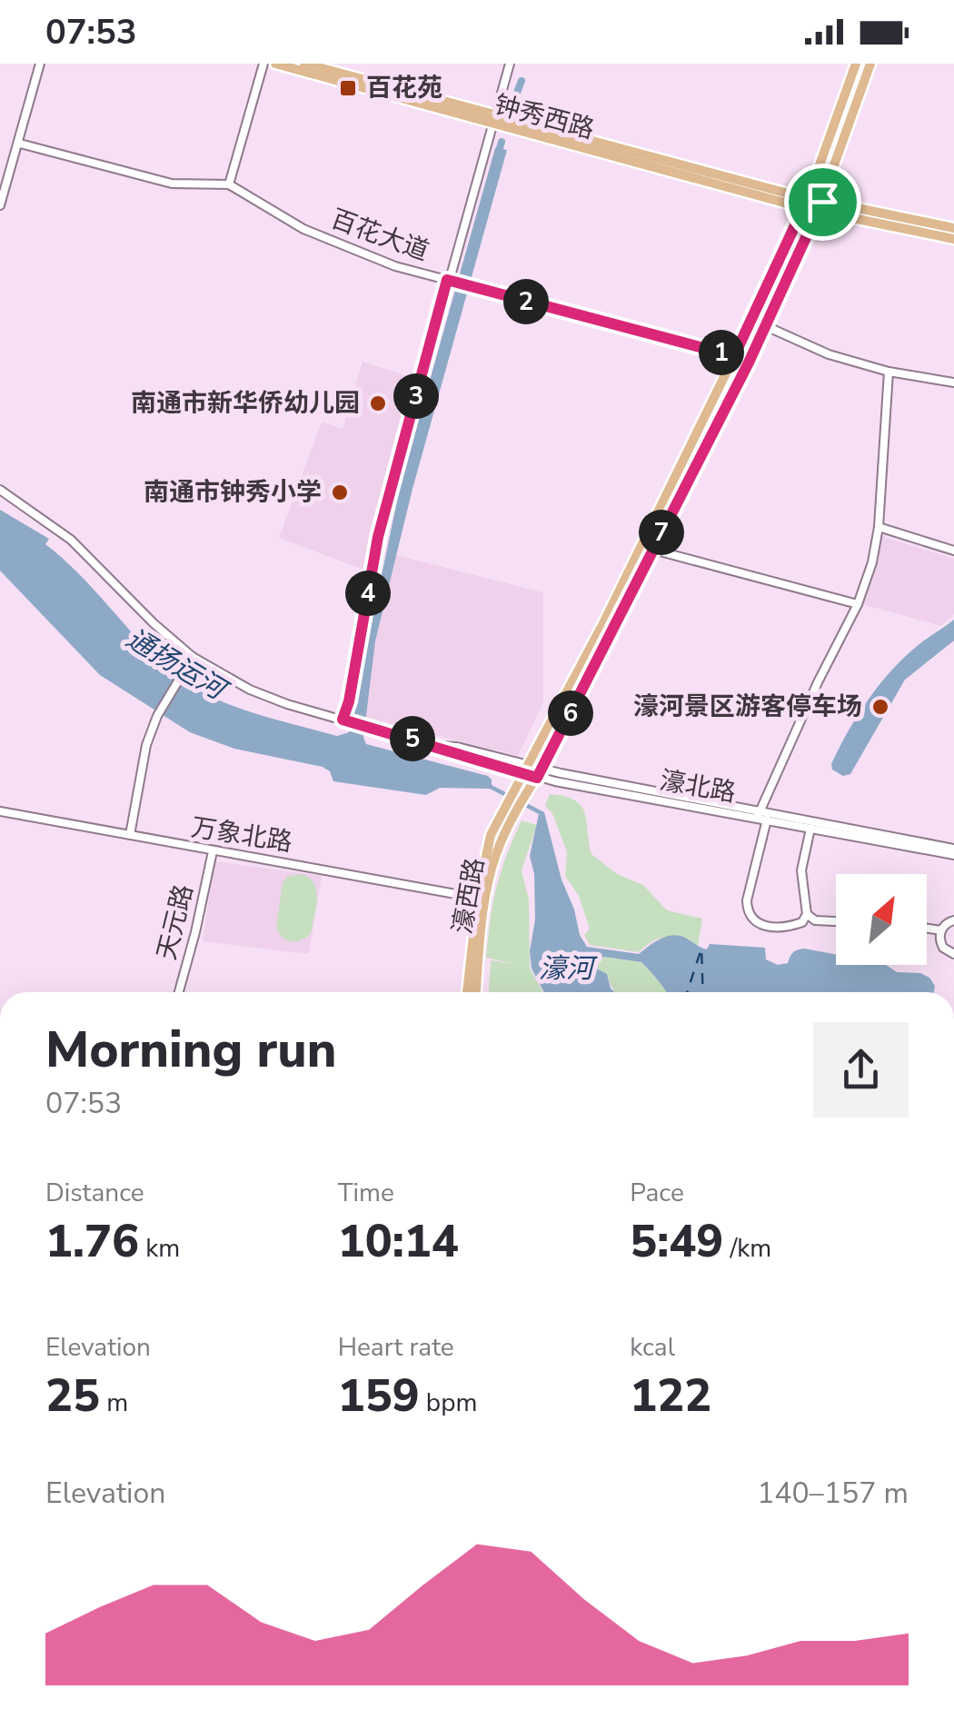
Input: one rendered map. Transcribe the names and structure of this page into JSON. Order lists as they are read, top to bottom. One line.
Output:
{"streets":{"main road":["钟秀西路","濠西路"],"street":["百花大道","濠北路","万象北路","天元路"]},"crossings":[["钟秀西路","濠西路"],["百花大道","濠西路"],["濠北路","濠西路"],["万象北路","濠西路"],["万象北路","天元路"]],"water":["通扬运河","濠河"],"places":{"transit":["百花苑"],"other":["南通市新华侨幼儿园","南通市钟秀小学","濠河景区游客停车场"]},"north":"top right","page":{"status":"07:53","pins":["2","1","3","7","4","6","5"],"heading":["Morning run","07:53"],"stats":[["Distance","1.76 km"],["Time","10:14"],["Pace","5:49 /km"],["Elevation","25 m"],["Heart rate","159 bpm"],["kcal","122"]],"chart":["Elevation","140–157 m"]}}
